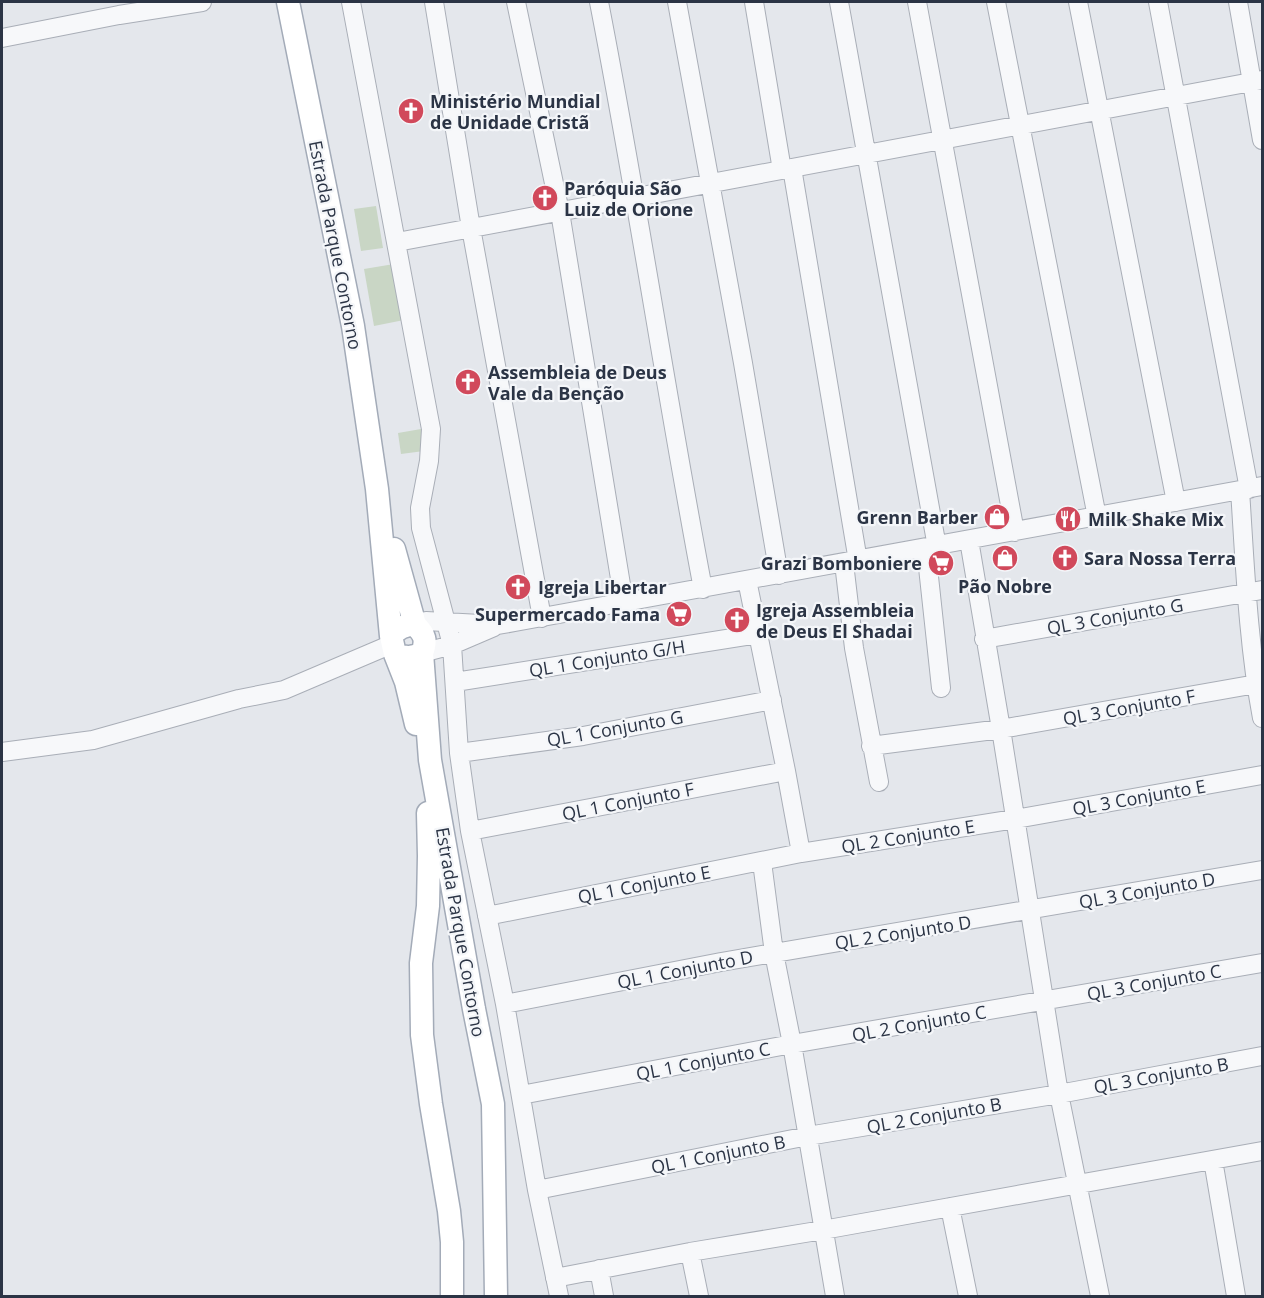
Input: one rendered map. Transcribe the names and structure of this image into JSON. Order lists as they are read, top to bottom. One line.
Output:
{"streets":{"main road":["Estrada Parque Contorno"],"street":["QL 3 Conjunto G","QL 1 Conjunto G/H","QL 3 Conjunto F","QL 1 Conjunto G","QL 3 Conjunto E","QL 1 Conjunto F","QL 2 Conjunto E","QL 1 Conjunto E","QL 3 Conjunto D","QL 2 Conjunto D","QL 1 Conjunto D","QL 3 Conjunto C","QL 2 Conjunto C","QL 1 Conjunto C","QL 3 Conjunto B","QL 2 Conjunto B","QL 1 Conjunto B"]},"crossings":[["QL 3 Conjunto E","QL 2 Conjunto E"],["QL 2 Conjunto E","QL 1 Conjunto E"],["QL 1 Conjunto E","QL 1 Conjunto D"],["QL 3 Conjunto D","QL 2 Conjunto D"],["QL 2 Conjunto D","QL 1 Conjunto D"],["QL 2 Conjunto D","QL 1 Conjunto C"],["QL 1 Conjunto D","QL 1 Conjunto C"],["QL 3 Conjunto C","QL 2 Conjunto C"],["QL 2 Conjunto C","QL 1 Conjunto C"],["QL 2 Conjunto C","QL 1 Conjunto B"],["QL 1 Conjunto C","QL 1 Conjunto B"],["QL 3 Conjunto B","QL 2 Conjunto B"],["QL 2 Conjunto B","QL 1 Conjunto B"]],"places":{"church":["Ministério Mundial de Unidade Cristã","Paróquia São Luiz de Orione","Assembleia de Deus Vale da Benção","Sara Nossa Terra","Igreja Libertar","Igreja Assembleia de Deus El Shadai"],"shop":["Grenn Barber","Pão Nobre"],"restaurant":["Milk Shake Mix"],"supermarket":["Grazi Bomboniere","Supermercado Fama"]}}
